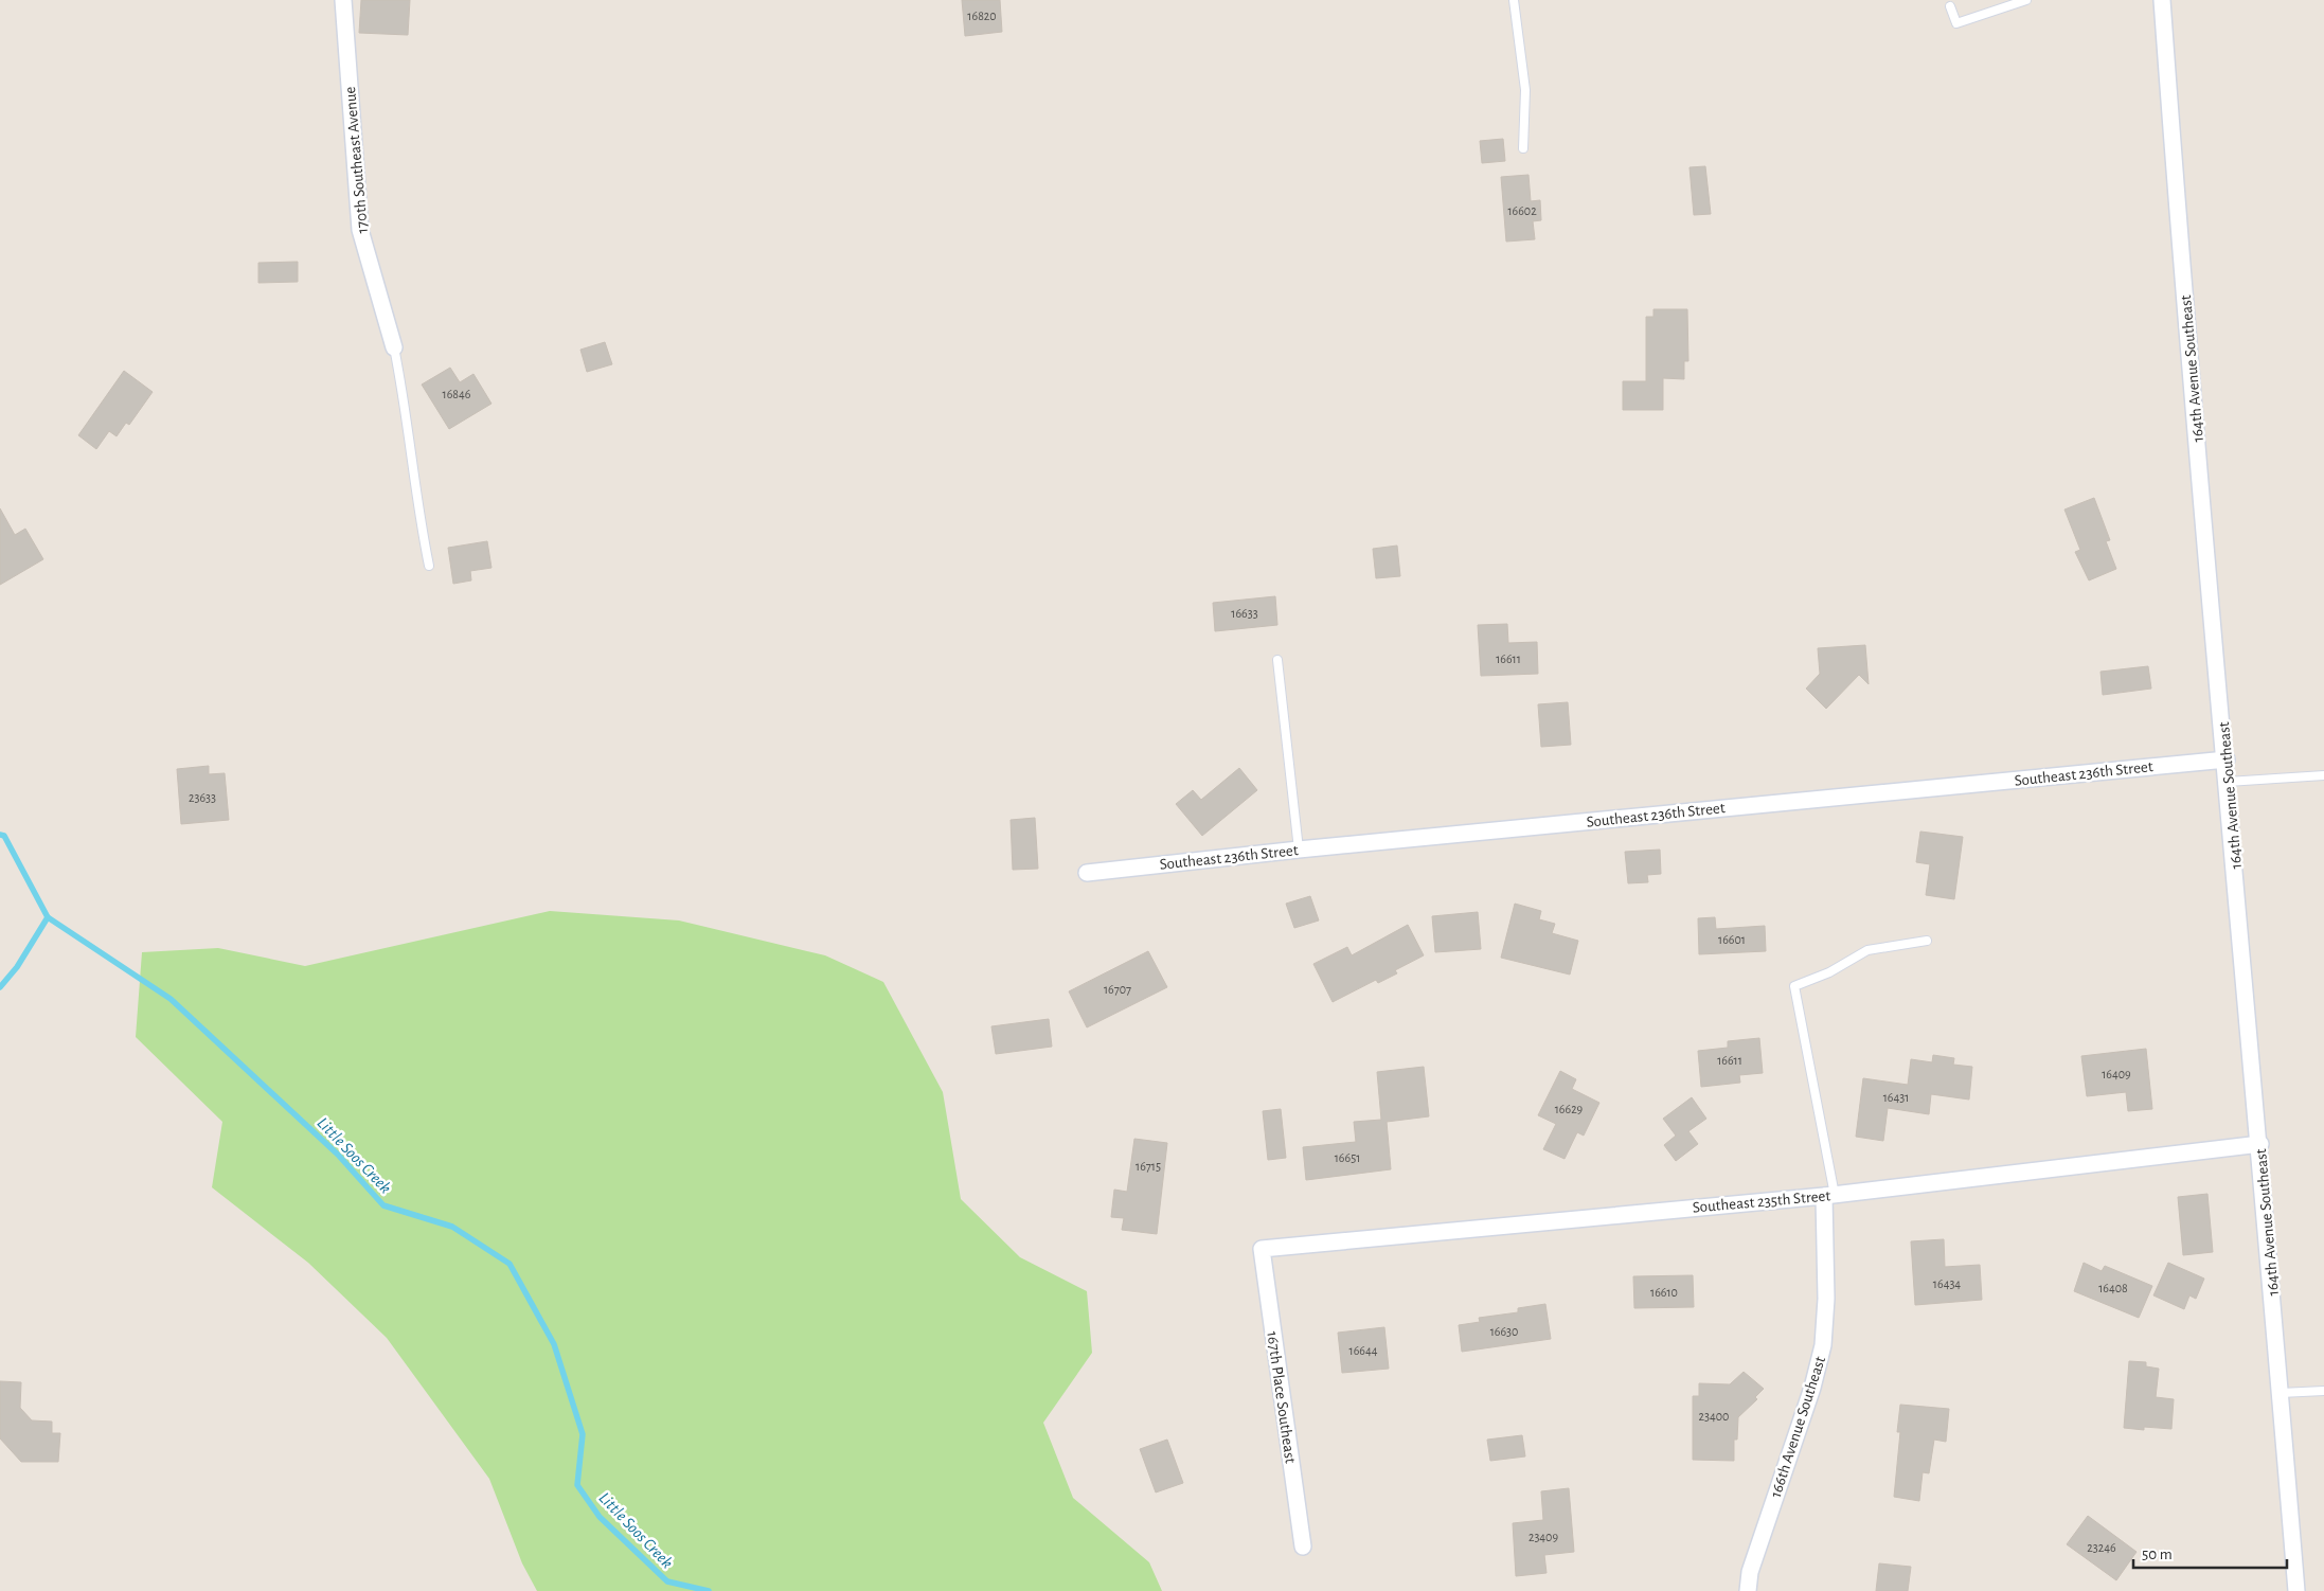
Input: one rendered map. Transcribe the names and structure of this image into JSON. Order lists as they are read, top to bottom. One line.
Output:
{"streets":{"street":["170th Southeast Avenue","164th Avenue Southeast","Southeast 236th Street","Southeast 235th Street","167th Place Southeast","166th Avenue Southeast"]},"crossings":[["164th Avenue Southeast","Southeast 236th Street"],["164th Avenue Southeast","Southeast 235th Street"],["Southeast 235th Street","167th Place Southeast"],["Southeast 235th Street","166th Avenue Southeast"]],"water":["Little Soos Creek"],"house_numbers":["16820","16602","16846","16633","16611","23633","16601","16707","16611","16409","16431","16629","16651","16715","16434","16408","16610","16630","16644","23400","23409","23246"],"scale_bar":"50 m"}
